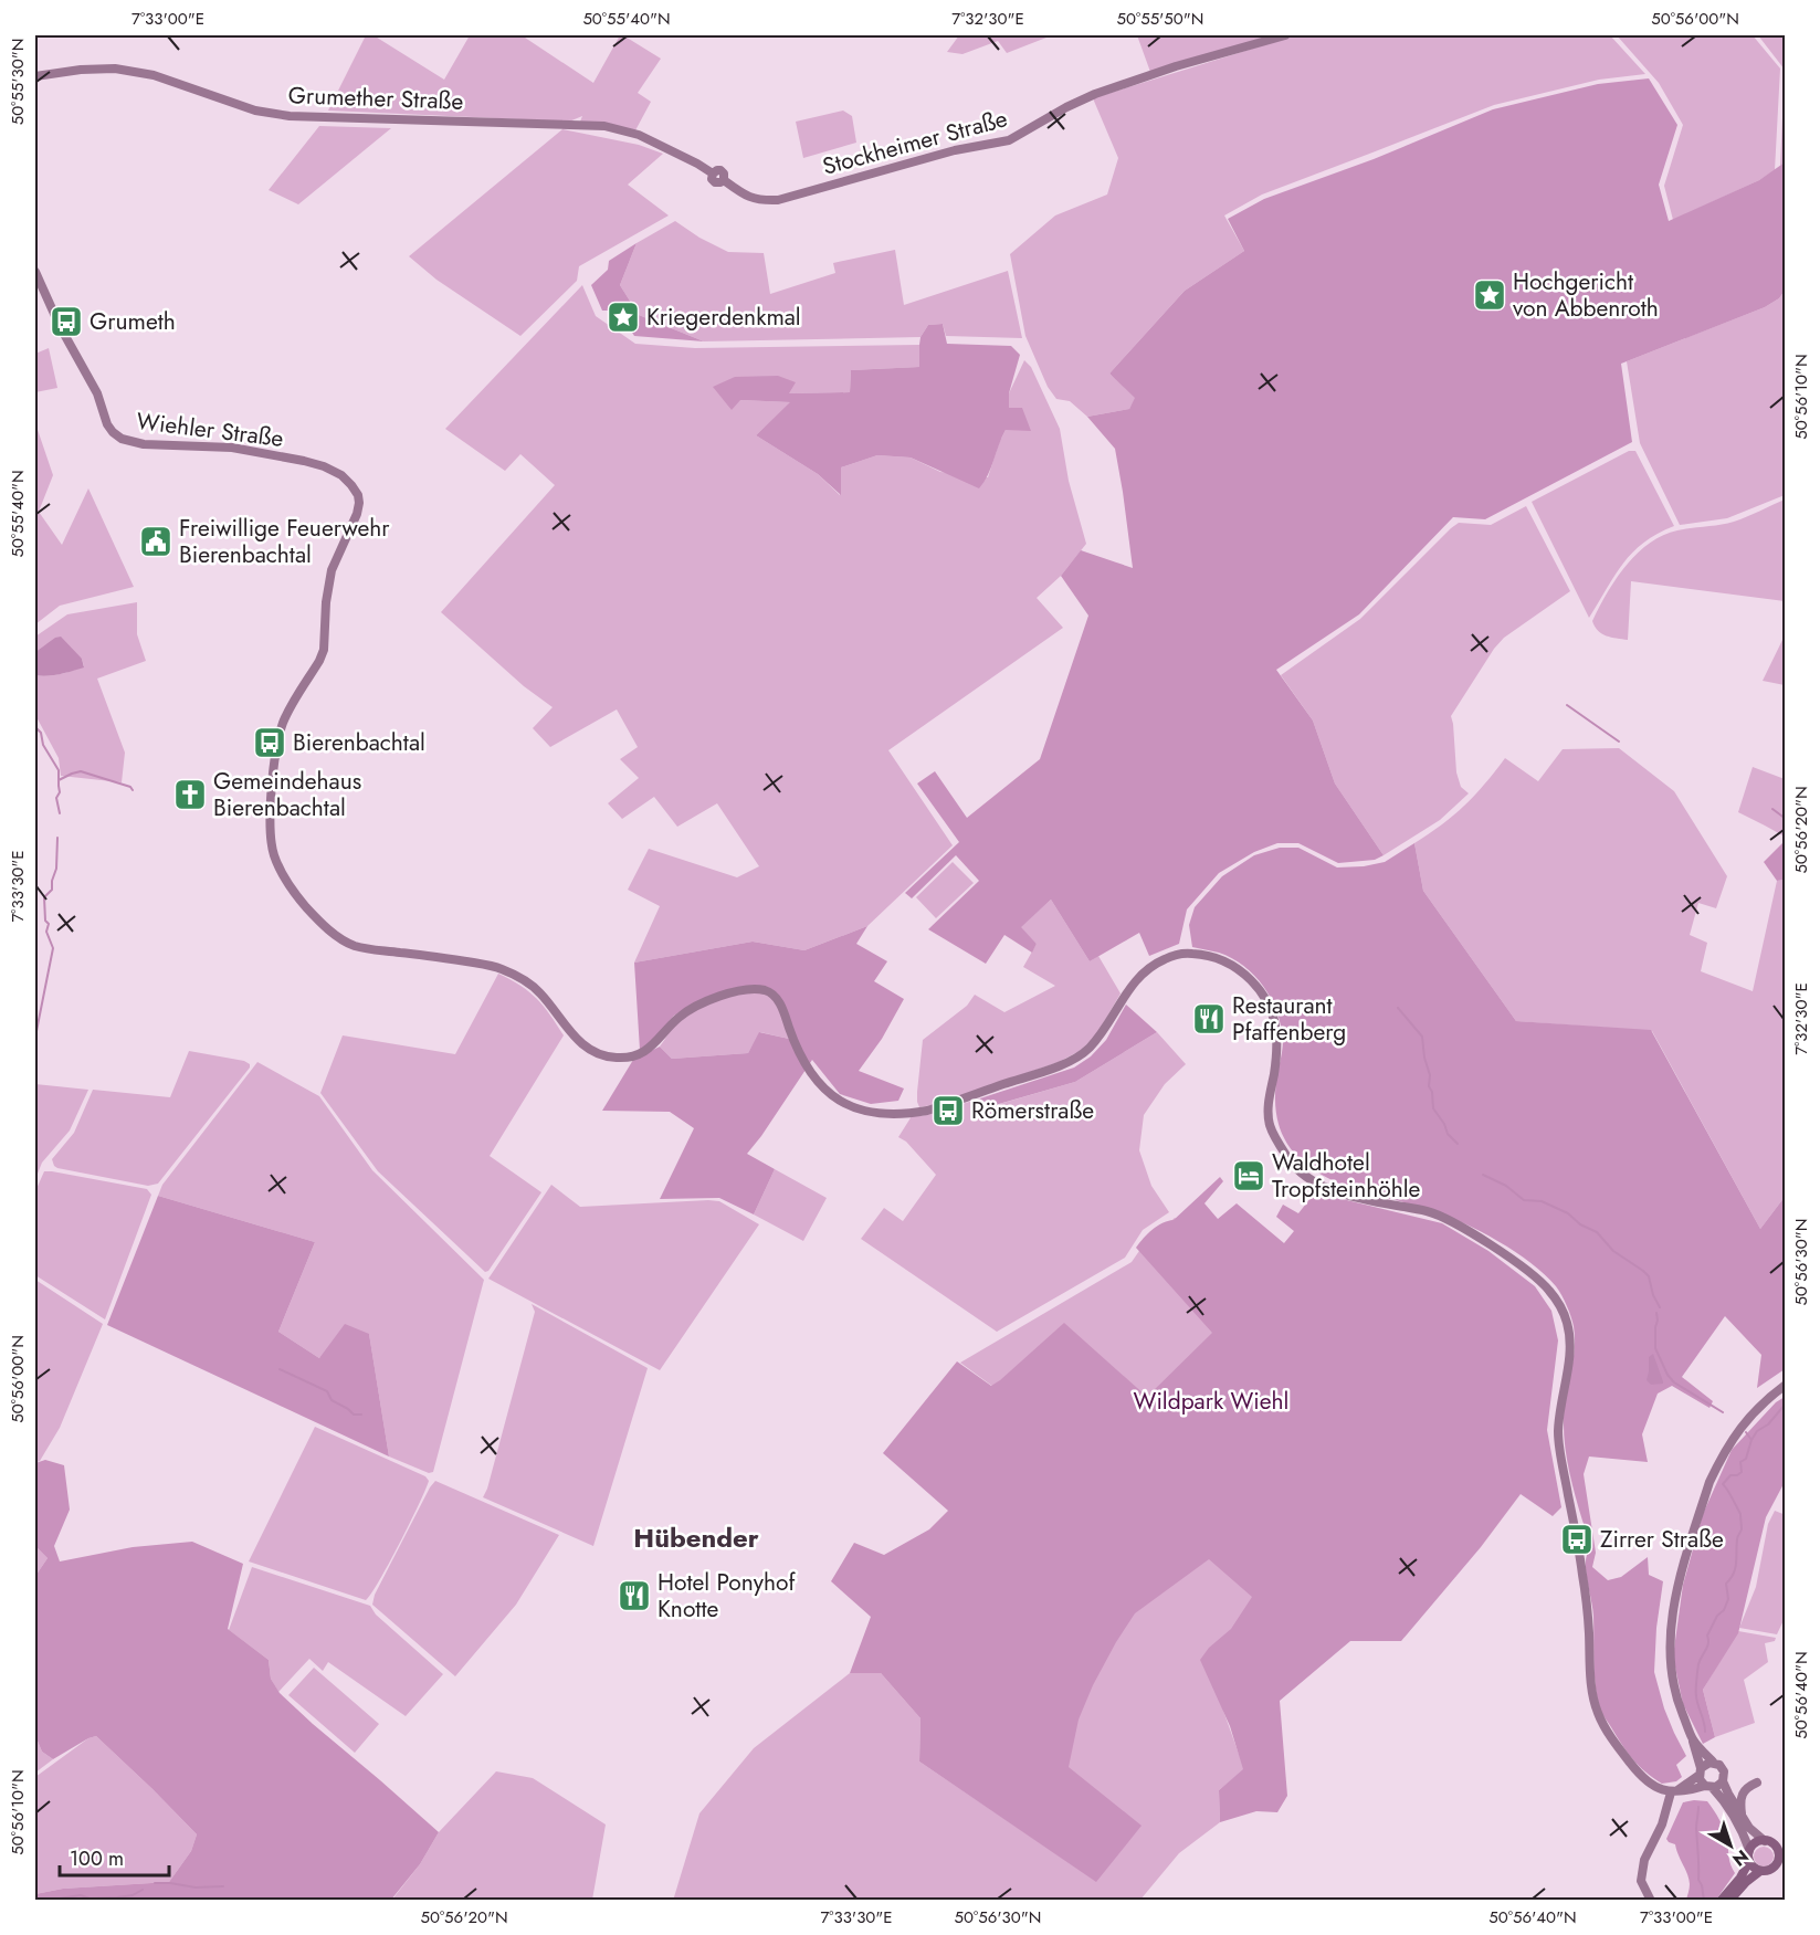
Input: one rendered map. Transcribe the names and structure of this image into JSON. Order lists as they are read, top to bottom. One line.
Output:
{"streets":{"main road":["Grumether Straße","Stockheimer Straße","Wiehler Straße"]},"crossings":[["Grumether Straße","Stockheimer Straße"]],"districts":["Hübender"],"parks":["Wildpark Wiehl"],"places":{"place":["Hochgericht von Abbenroth","Kriegerdenkmal"],"bus stop":["Grumeth","Bierenbachtal","Römerstraße","Zirrer Straße"],"public building":["Freiwillige Feuerwehr Bierenbachtal"],"church":["Gemeindehaus Bierenbachtal"],"restaurant":["Restaurant Pfaffenberg","Hotel Ponyhof Knotte"],"hotel":["Waldhotel Tropfsteinhöhle"]},"scale_bar":"100 m","north":"bottom right","coordinates":["7°33'00\"E","50°55'40\"N","7°32'30\"E","50°55'50\"N","50°56'00\"N","50°55'30\"N","50°56'10\"N","50°56'20\"N","7°33'30\"E","50°56'30\"N","50°56'40\"N"]}
